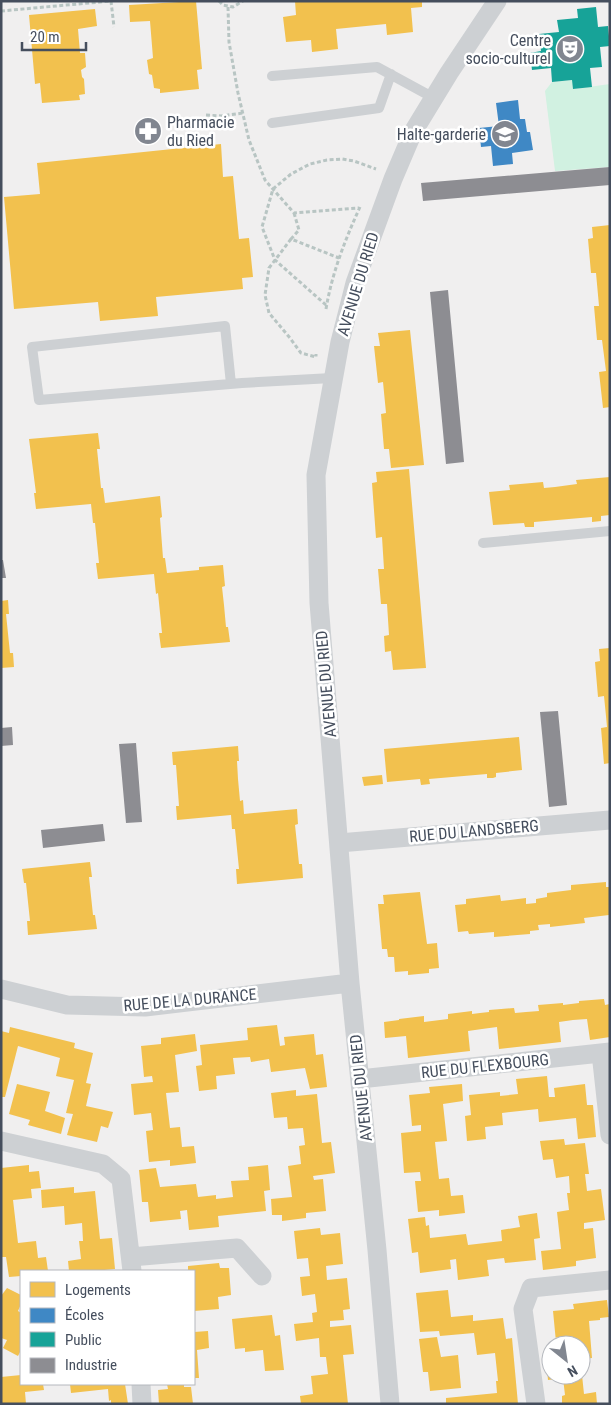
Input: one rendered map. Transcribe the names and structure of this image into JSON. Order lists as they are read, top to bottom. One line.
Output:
{"streets":{"street":["AVENUE DU RIED","RUE DU LANDSBERG","RUE DE LA DURANCE","RUE DU FLEXBOURG"]},"crossings":[["AVENUE DU RIED","RUE DU LANDSBERG"],["AVENUE DU RIED","RUE DE LA DURANCE"],["AVENUE DU RIED","RUE DU FLEXBOURG"]],"places":{"theatre":["Centre socio-culturel"],"pharmacy":["Pharmacie du Ried"],"school or university":["Halte-garderie"]},"legend":["Logements","Écoles","Public","Industrie"],"scale_bar":"20 m","north":"bottom right"}
